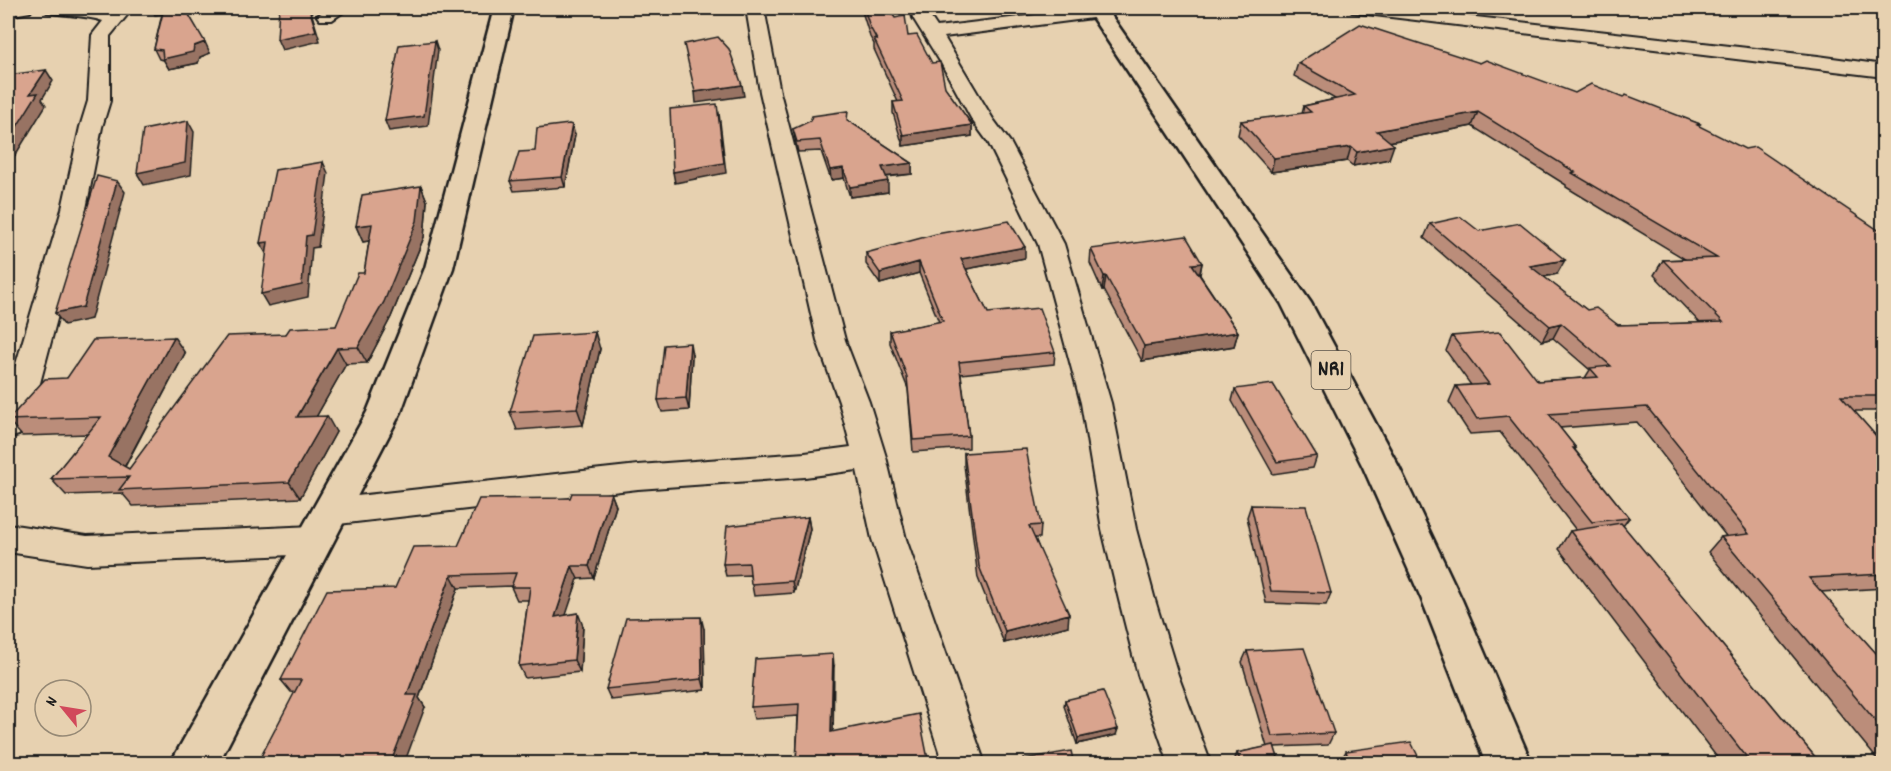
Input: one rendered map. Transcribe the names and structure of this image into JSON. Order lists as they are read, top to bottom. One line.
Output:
{"streets":{"main road":["NR1"]},"north":"top left"}
